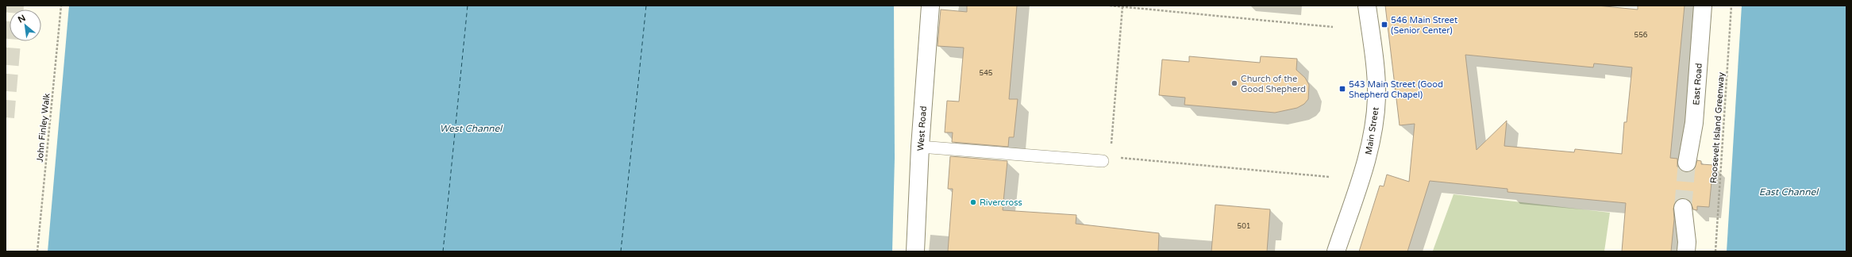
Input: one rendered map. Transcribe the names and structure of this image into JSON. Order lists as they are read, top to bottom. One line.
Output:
{"streets":{"street":["East Road","West Road","Main Street"],"path":["John Finley Walk","Roosevelt Island Greenway"]},"water":["West Channel","East Channel"],"places":{"transit":["546 Main Street (Senior Center)","543 Main Street (Good Shepherd Chapel)"],"other":["Church of the Good Shepherd","Rivercross"]},"house_numbers":["556","545","501"],"north":"top left"}
